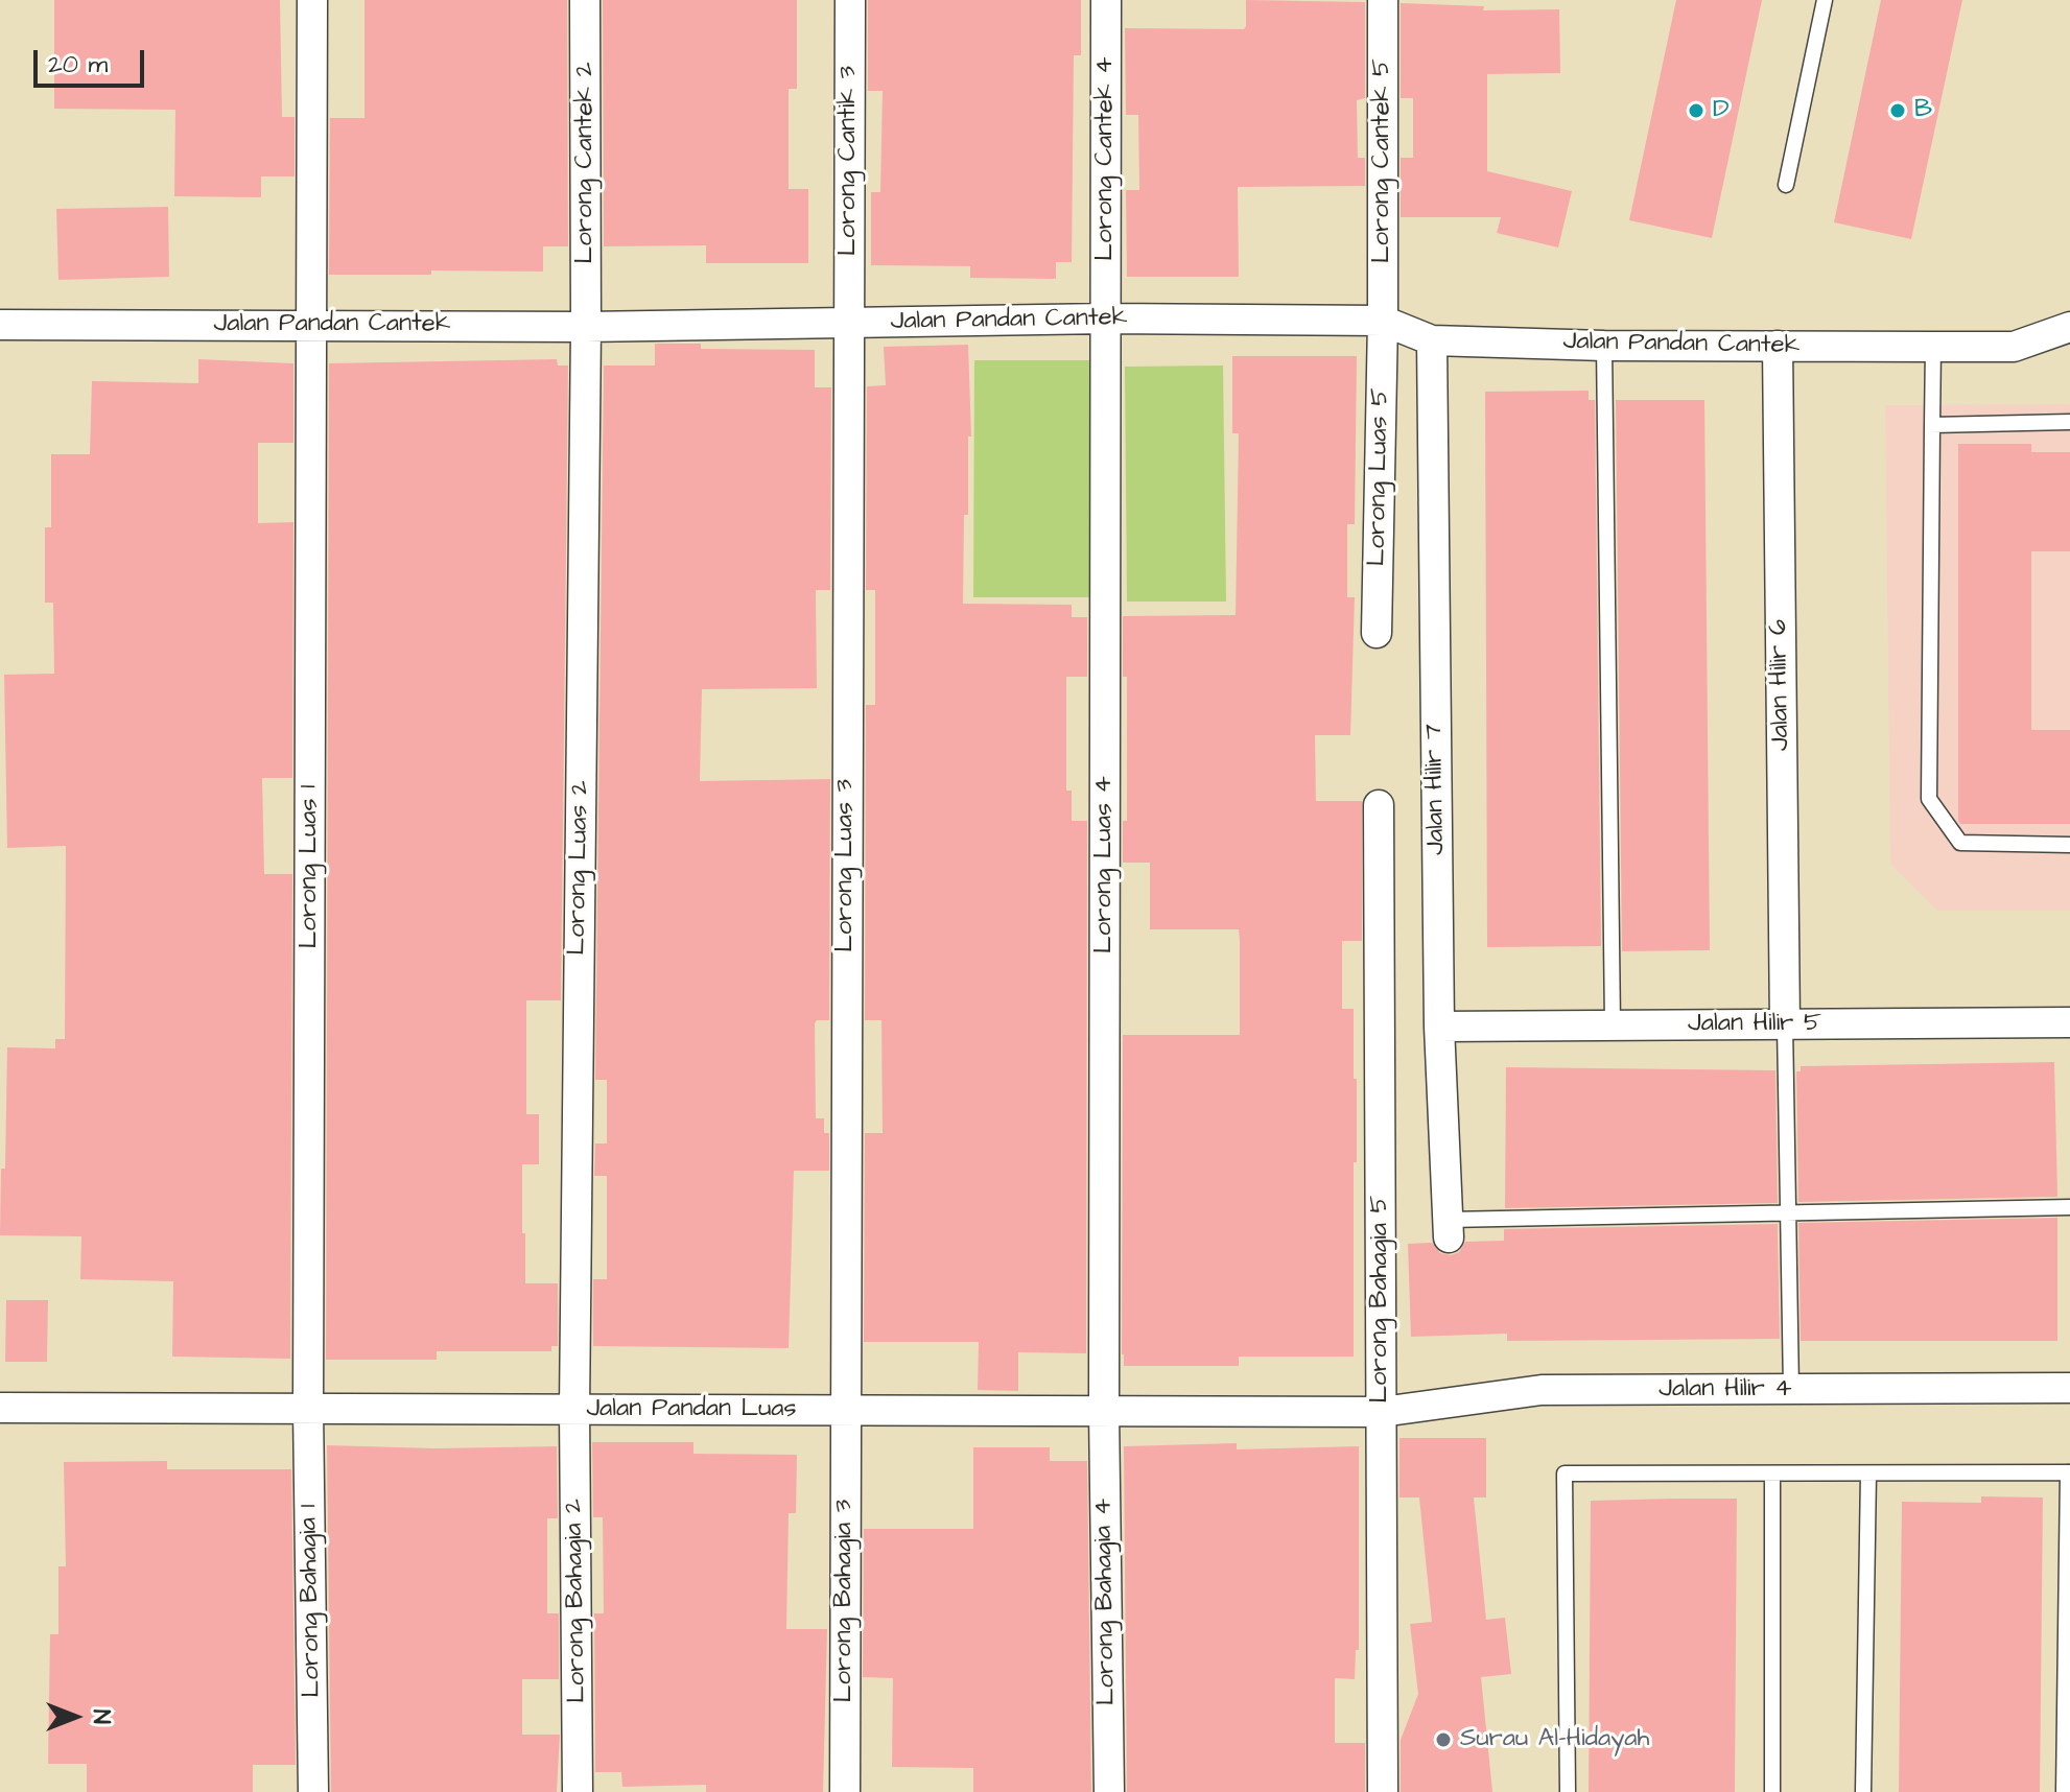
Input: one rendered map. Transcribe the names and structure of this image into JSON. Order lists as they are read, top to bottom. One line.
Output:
{"streets":{"street":["Lorong Cantek 4","Lorong Cantik 3","Lorong Cantek 5","Lorong Cantek 2","Jalan Pandan Cantek","Lorong Luas 5","Jalan Hilir 6","Jalan Hilir 7","Lorong Luas 4","Lorong Luas 3","Lorong Luas 1","Lorong Luas 2","Jalan Hilir 5","Lorong Bahagia 5","Jalan Hilir 4","Jalan Pandan Luas","Lorong Bahagia 1","Lorong Bahagia 2","Lorong Bahagia 3","Lorong Bahagia 4"]},"crossings":[["Lorong Cantek 4","Jalan Pandan Cantek"],["Lorong Cantek 4","Lorong Luas 4"],["Lorong Cantik 3","Jalan Pandan Cantek"],["Lorong Cantik 3","Lorong Luas 3"],["Lorong Cantek 5","Jalan Pandan Cantek"],["Lorong Cantek 5","Lorong Luas 5"],["Lorong Cantek 2","Jalan Pandan Cantek"],["Lorong Cantek 2","Lorong Luas 2"],["Jalan Pandan Cantek","Lorong Luas 5"],["Jalan Pandan Cantek","Jalan Hilir 6"],["Jalan Pandan Cantek","Jalan Hilir 7"],["Jalan Pandan Cantek","Lorong Luas 4"],["Jalan Pandan Cantek","Lorong Luas 3"],["Jalan Pandan Cantek","Lorong Luas 1"],["Jalan Pandan Cantek","Lorong Luas 2"],["Jalan Hilir 6","Jalan Hilir 5"],["Jalan Hilir 7","Jalan Hilir 5"],["Lorong Luas 4","Jalan Pandan Luas"],["Lorong Luas 4","Lorong Bahagia 4"],["Lorong Luas 3","Jalan Pandan Luas"],["Lorong Luas 3","Lorong Bahagia 3"],["Lorong Luas 1","Jalan Pandan Luas"],["Lorong Luas 1","Lorong Bahagia 1"],["Lorong Luas 2","Jalan Pandan Luas"],["Lorong Luas 2","Lorong Bahagia 2"],["Lorong Bahagia 5","Jalan Hilir 4"],["Lorong Bahagia 5","Jalan Pandan Luas"],["Jalan Hilir 4","Jalan Pandan Luas"],["Jalan Pandan Luas","Lorong Bahagia 1"],["Jalan Pandan Luas","Lorong Bahagia 2"],["Jalan Pandan Luas","Lorong Bahagia 3"],["Jalan Pandan Luas","Lorong Bahagia 4"]],"places":["D","B","Surau Al-Hidayah"],"scale_bar":"20 m","north":"right"}
